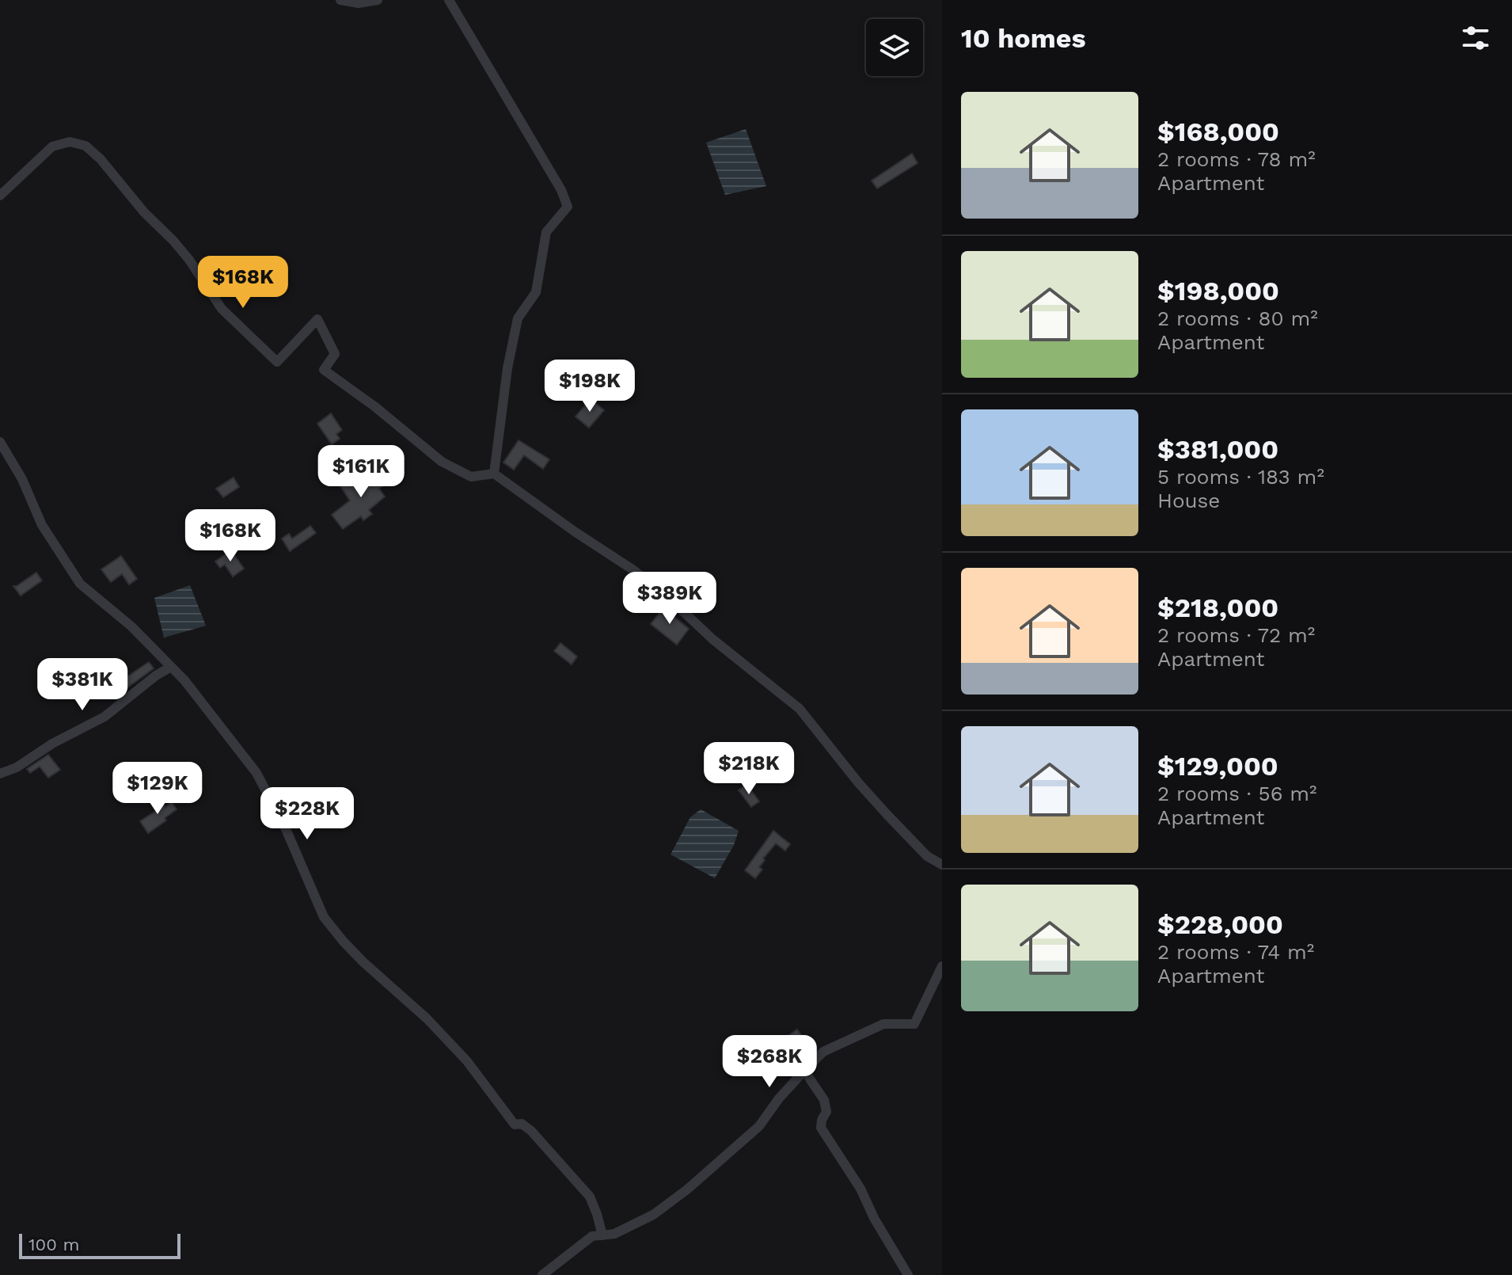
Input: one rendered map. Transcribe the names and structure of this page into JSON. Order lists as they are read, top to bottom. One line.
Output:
{"scale_bar":"100 m","page":{"heading":"10 homes","list":[{"name":"$168,000","note":"2 rooms · 78 m² · Apartment"},{"name":"$198,000","note":"2 rooms · 80 m² · Apartment"},{"name":"$381,000","note":"5 rooms · 183 m² · House"},{"name":"$218,000","note":"2 rooms · 72 m² · Apartment"},{"name":"$129,000","note":"2 rooms · 56 m² · Apartment"},{"name":"$228,000","note":"2 rooms · 74 m² · Apartment"}],"price":["$168K","$198K","$161K","$168K","$389K","$381K","$218K","$129K","$228K","$268K"],"scale":"100 m"}}
